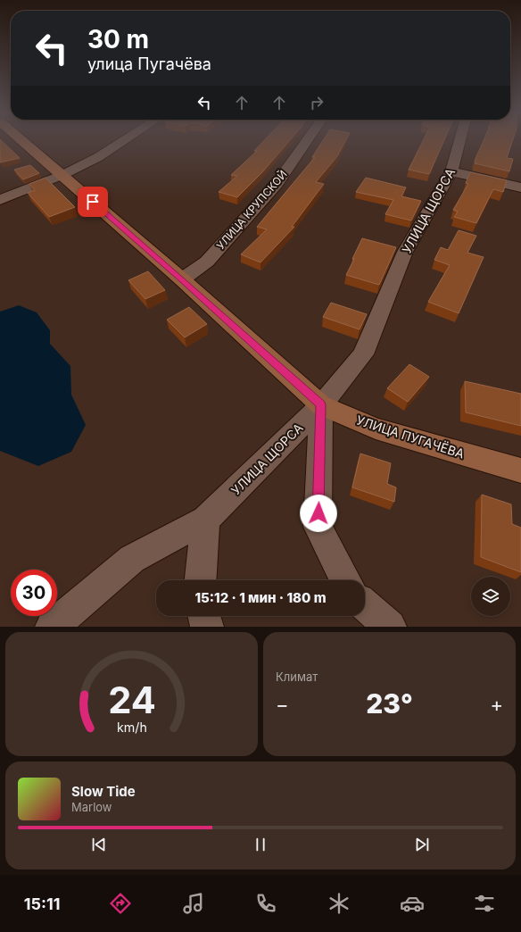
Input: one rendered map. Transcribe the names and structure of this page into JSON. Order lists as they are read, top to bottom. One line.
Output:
{"streets":{"street":["УЛИЦА КРУПСКОЙ","УЛИЦА ЩОРСА","УЛИЦА ПУГАЧЁВА"]},"crossings":[["УЛИЦА КРУПСКОЙ","УЛИЦА ПУГАЧЁВА"],["УЛИЦА ЩОРСА","УЛИЦА ПУГАЧЁВА"]],"page":{"turn":["30 m","улица Пугачёва"],"limit":"30","trip":"15:12 · 1 мин · 180 m","tile":"Климат","heat":["−","23°","+"],"song":["Slow Tide","Marlow"],"tabs":"15:11","gauge":["24","km/h"]}}
